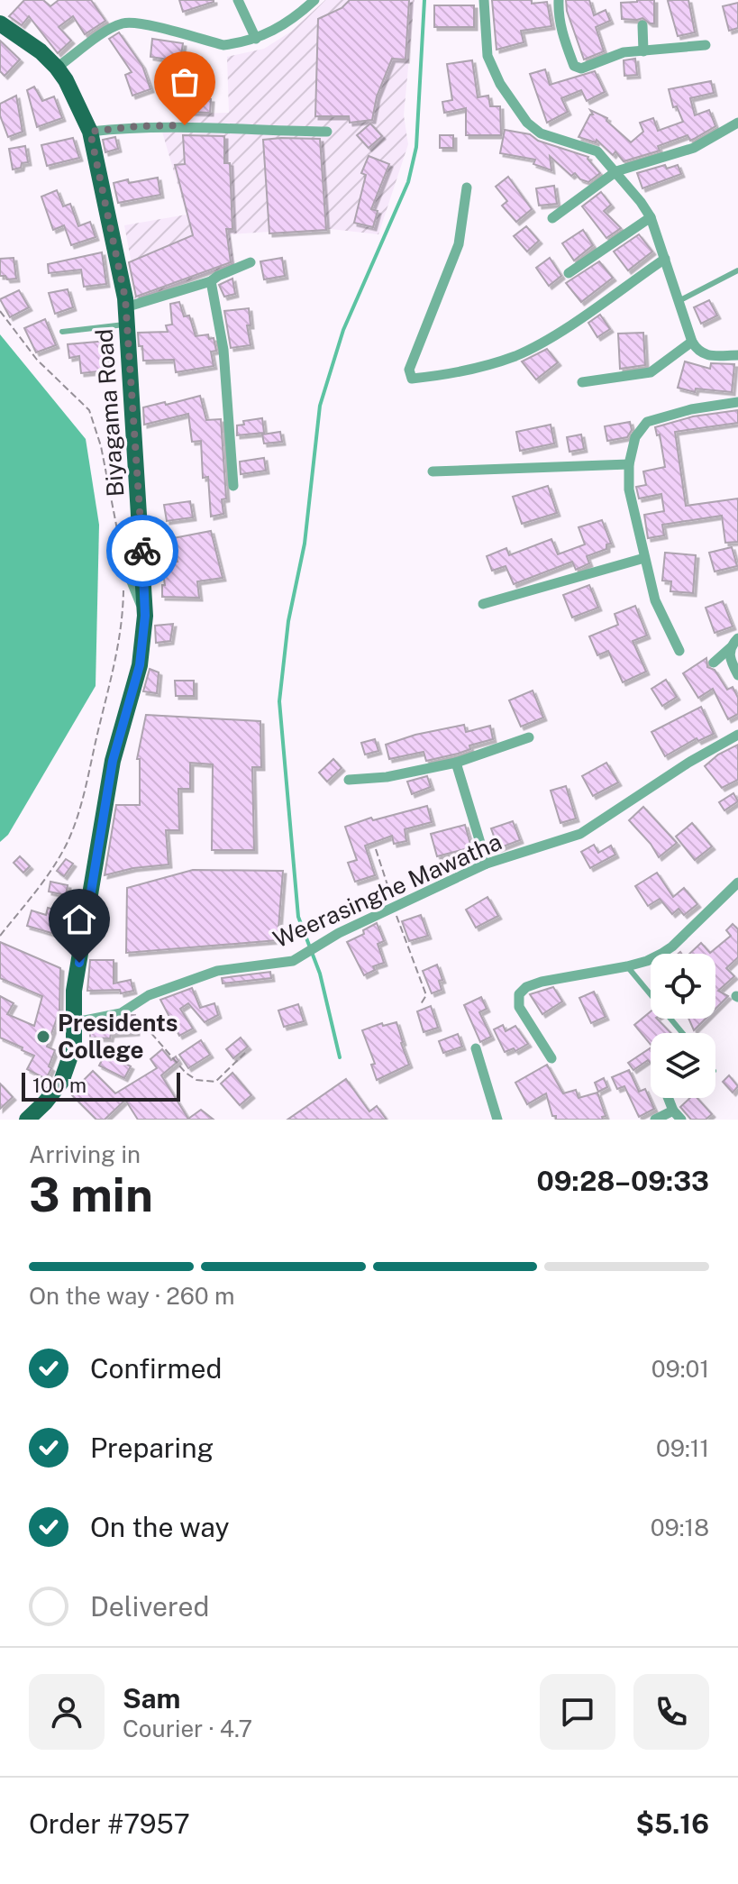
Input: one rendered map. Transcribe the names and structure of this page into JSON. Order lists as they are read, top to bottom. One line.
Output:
{"streets":{"main road":["Biyagama Road"],"street":["Weerasinghe Mawatha"]},"crossings":[["Biyagama Road","Weerasinghe Mawatha"]],"places":["Presidents College"],"scale_bar":"100 m","page":{"scale":"100 m","heading":["3 min","Arriving in","09:28–09:33"],"panel":["Sam","Courier · 4.7","Order #7957","$5.16"],"bar":"On the way · 260 m","list":[["Confirmed","09:01"],["Preparing","09:11"],["On the way","09:18"],"Delivered"]}}
